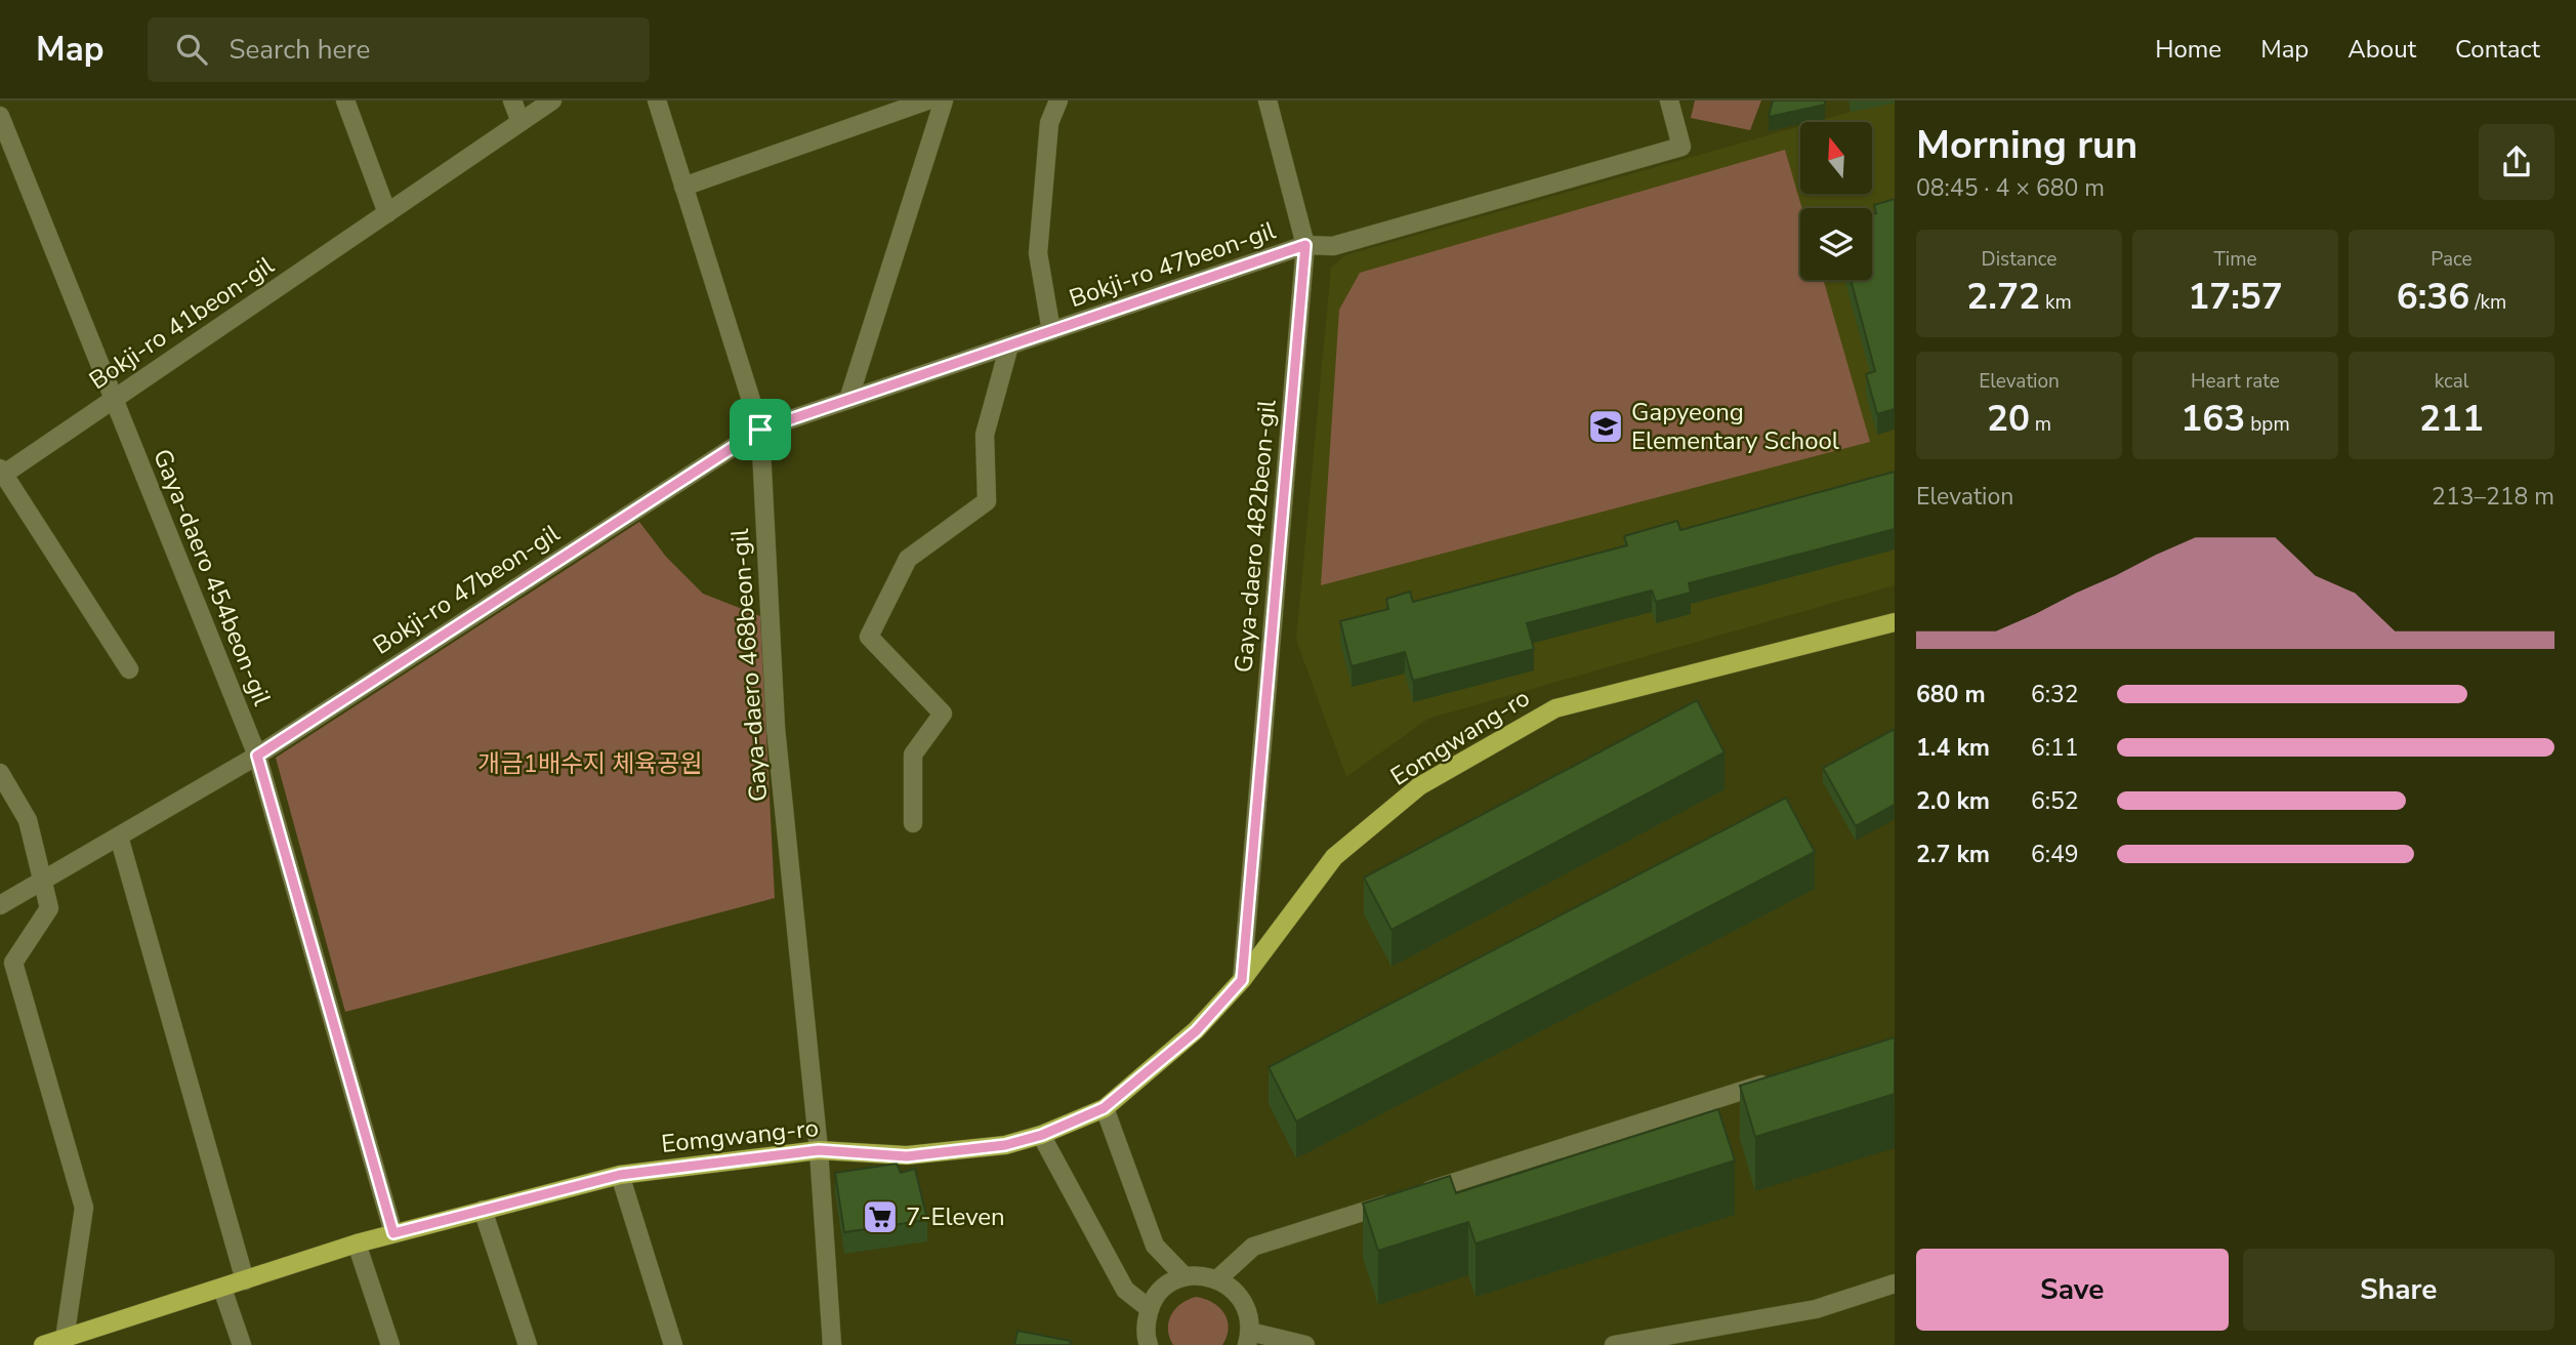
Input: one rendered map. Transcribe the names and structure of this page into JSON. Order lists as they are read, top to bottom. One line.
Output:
{"streets":{"main road":["Eomgwang-ro"],"street":["Bokji-ro 47beon-gil","Bokji-ro 41beon-gil","Gaya-daero 482beon-gil","Gaya-daero 454beon-gil","Gaya-daero 468beon-gil"]},"crossings":[["Bokji-ro 47beon-gil","Gaya-daero 482beon-gil"],["Bokji-ro 47beon-gil","Gaya-daero 454beon-gil"],["Bokji-ro 47beon-gil","Gaya-daero 468beon-gil"],["Bokji-ro 41beon-gil","Gaya-daero 454beon-gil"],["Gaya-daero 482beon-gil","Eomgwang-ro"],["Gaya-daero 454beon-gil","Eomgwang-ro"],["Gaya-daero 468beon-gil","Eomgwang-ro"]],"parks":["개금1배수지 체육공원"],"places":{"school or university":["Gapyeong Elementary School"],"supermarket":["7-Eleven"]},"north":"top","page":{"header":"Map","search":"Search here","nav":["Home","Map","About","Contact"],"heading":["Morning run","08:45 · 4 × 680 m"],"stats":[["Distance","2.72 km"],["Time","17:57"],["Pace","6:36 /km"],["Elevation","20 m"],["Heart rate","163 bpm"],["kcal","211"]],"chart":["Elevation","213–218 m"],"list":[{"name":"680 m","note":"6:32"},{"name":"1.4 km","note":"6:11"},{"name":"2.0 km","note":"6:52"},{"name":"2.7 km","note":"6:49"}],"buttons":["Save","Share"]}}
